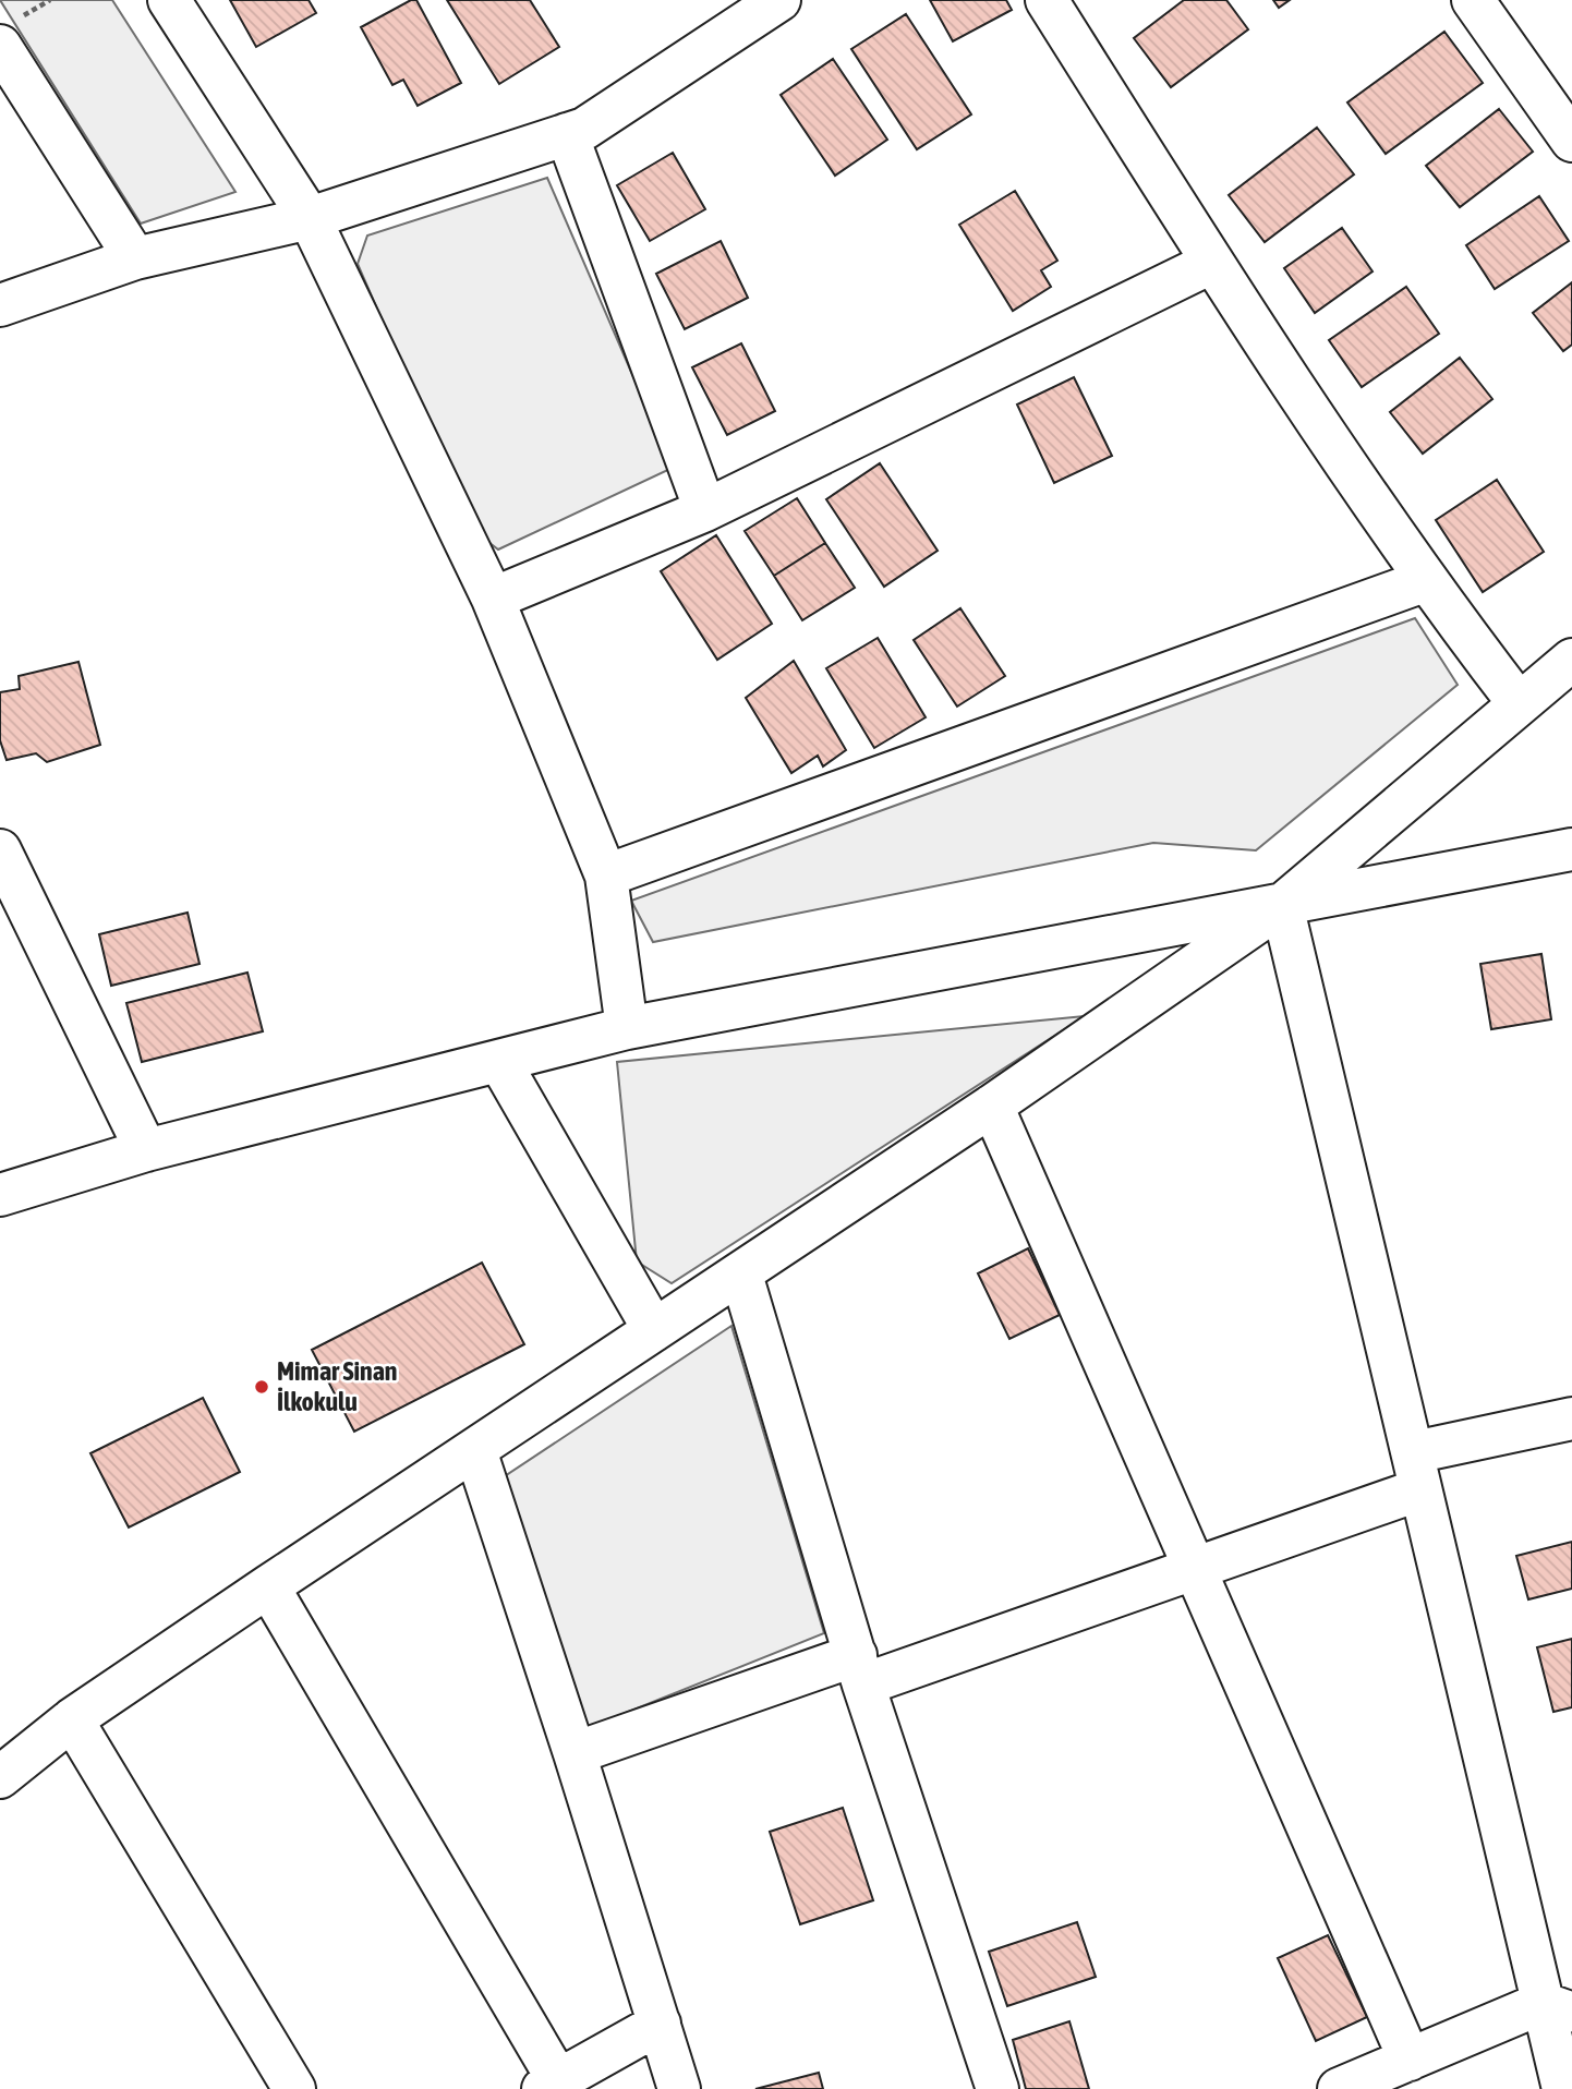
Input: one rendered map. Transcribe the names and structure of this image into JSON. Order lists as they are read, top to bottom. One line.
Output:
{"places":["Mimar Sinan İlkokulu"]}
